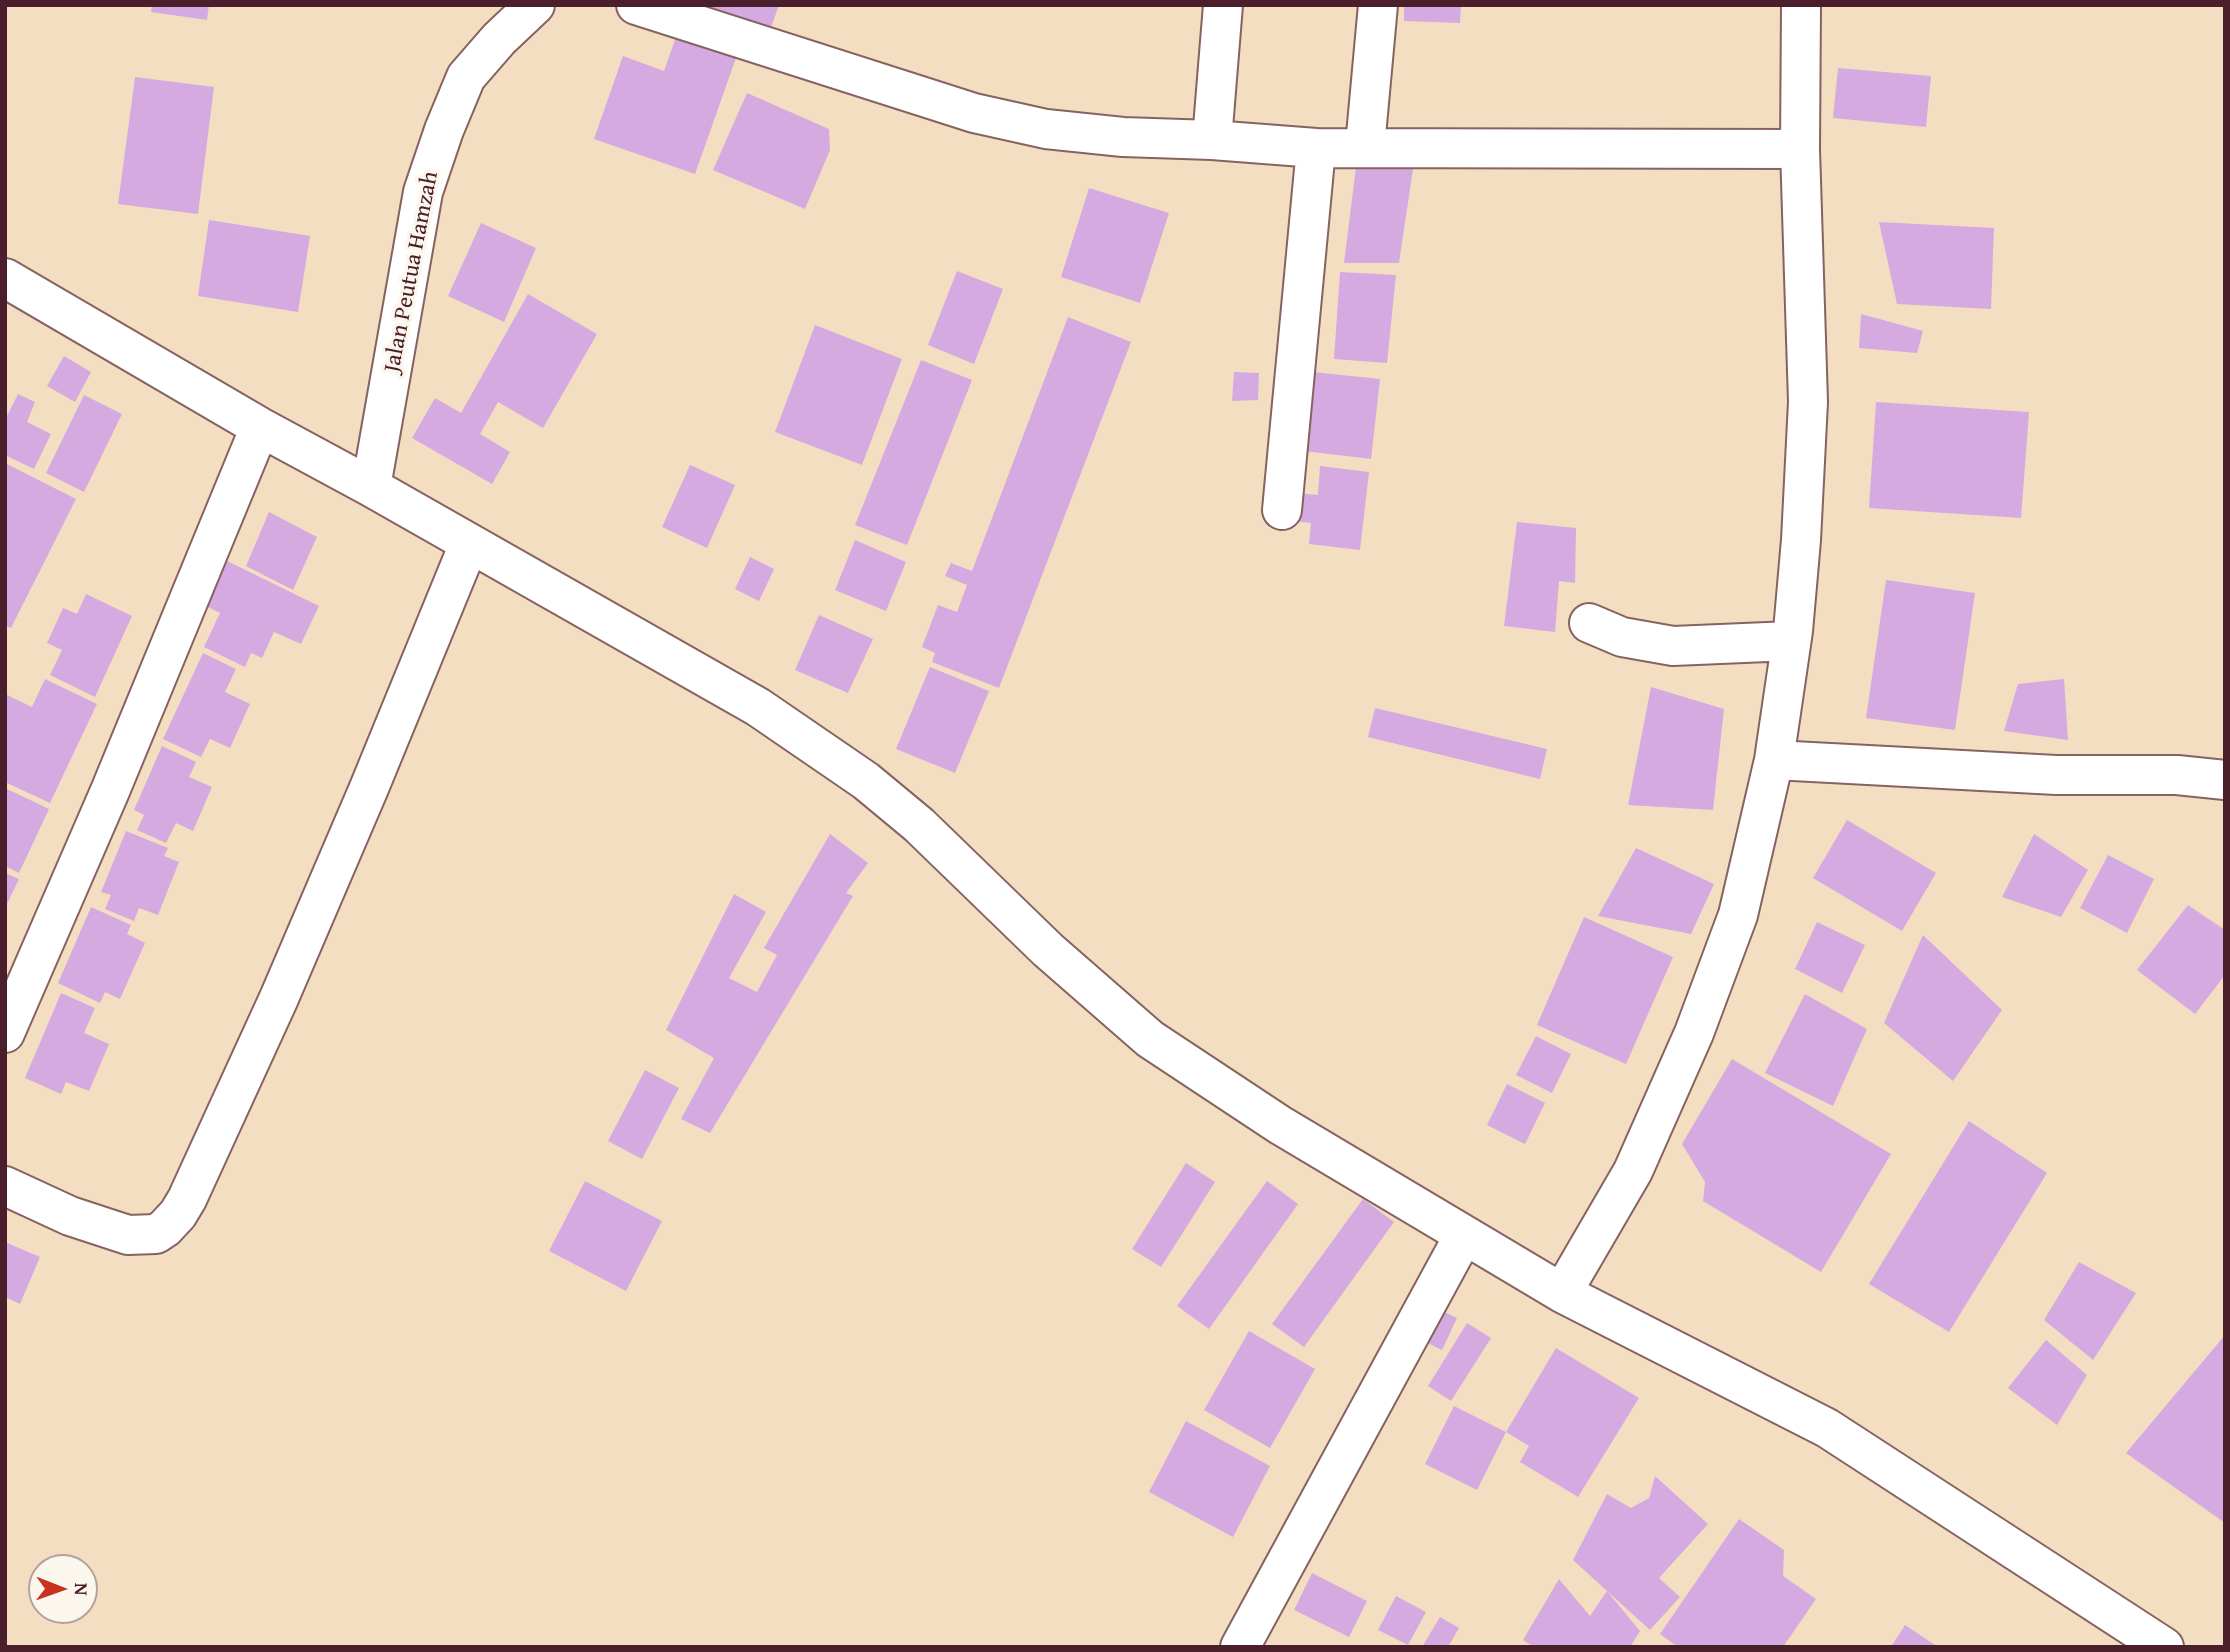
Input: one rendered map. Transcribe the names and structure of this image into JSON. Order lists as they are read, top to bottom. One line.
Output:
{"streets":{"street":["Jalan Peutua Hamzah"]},"north":"right"}
